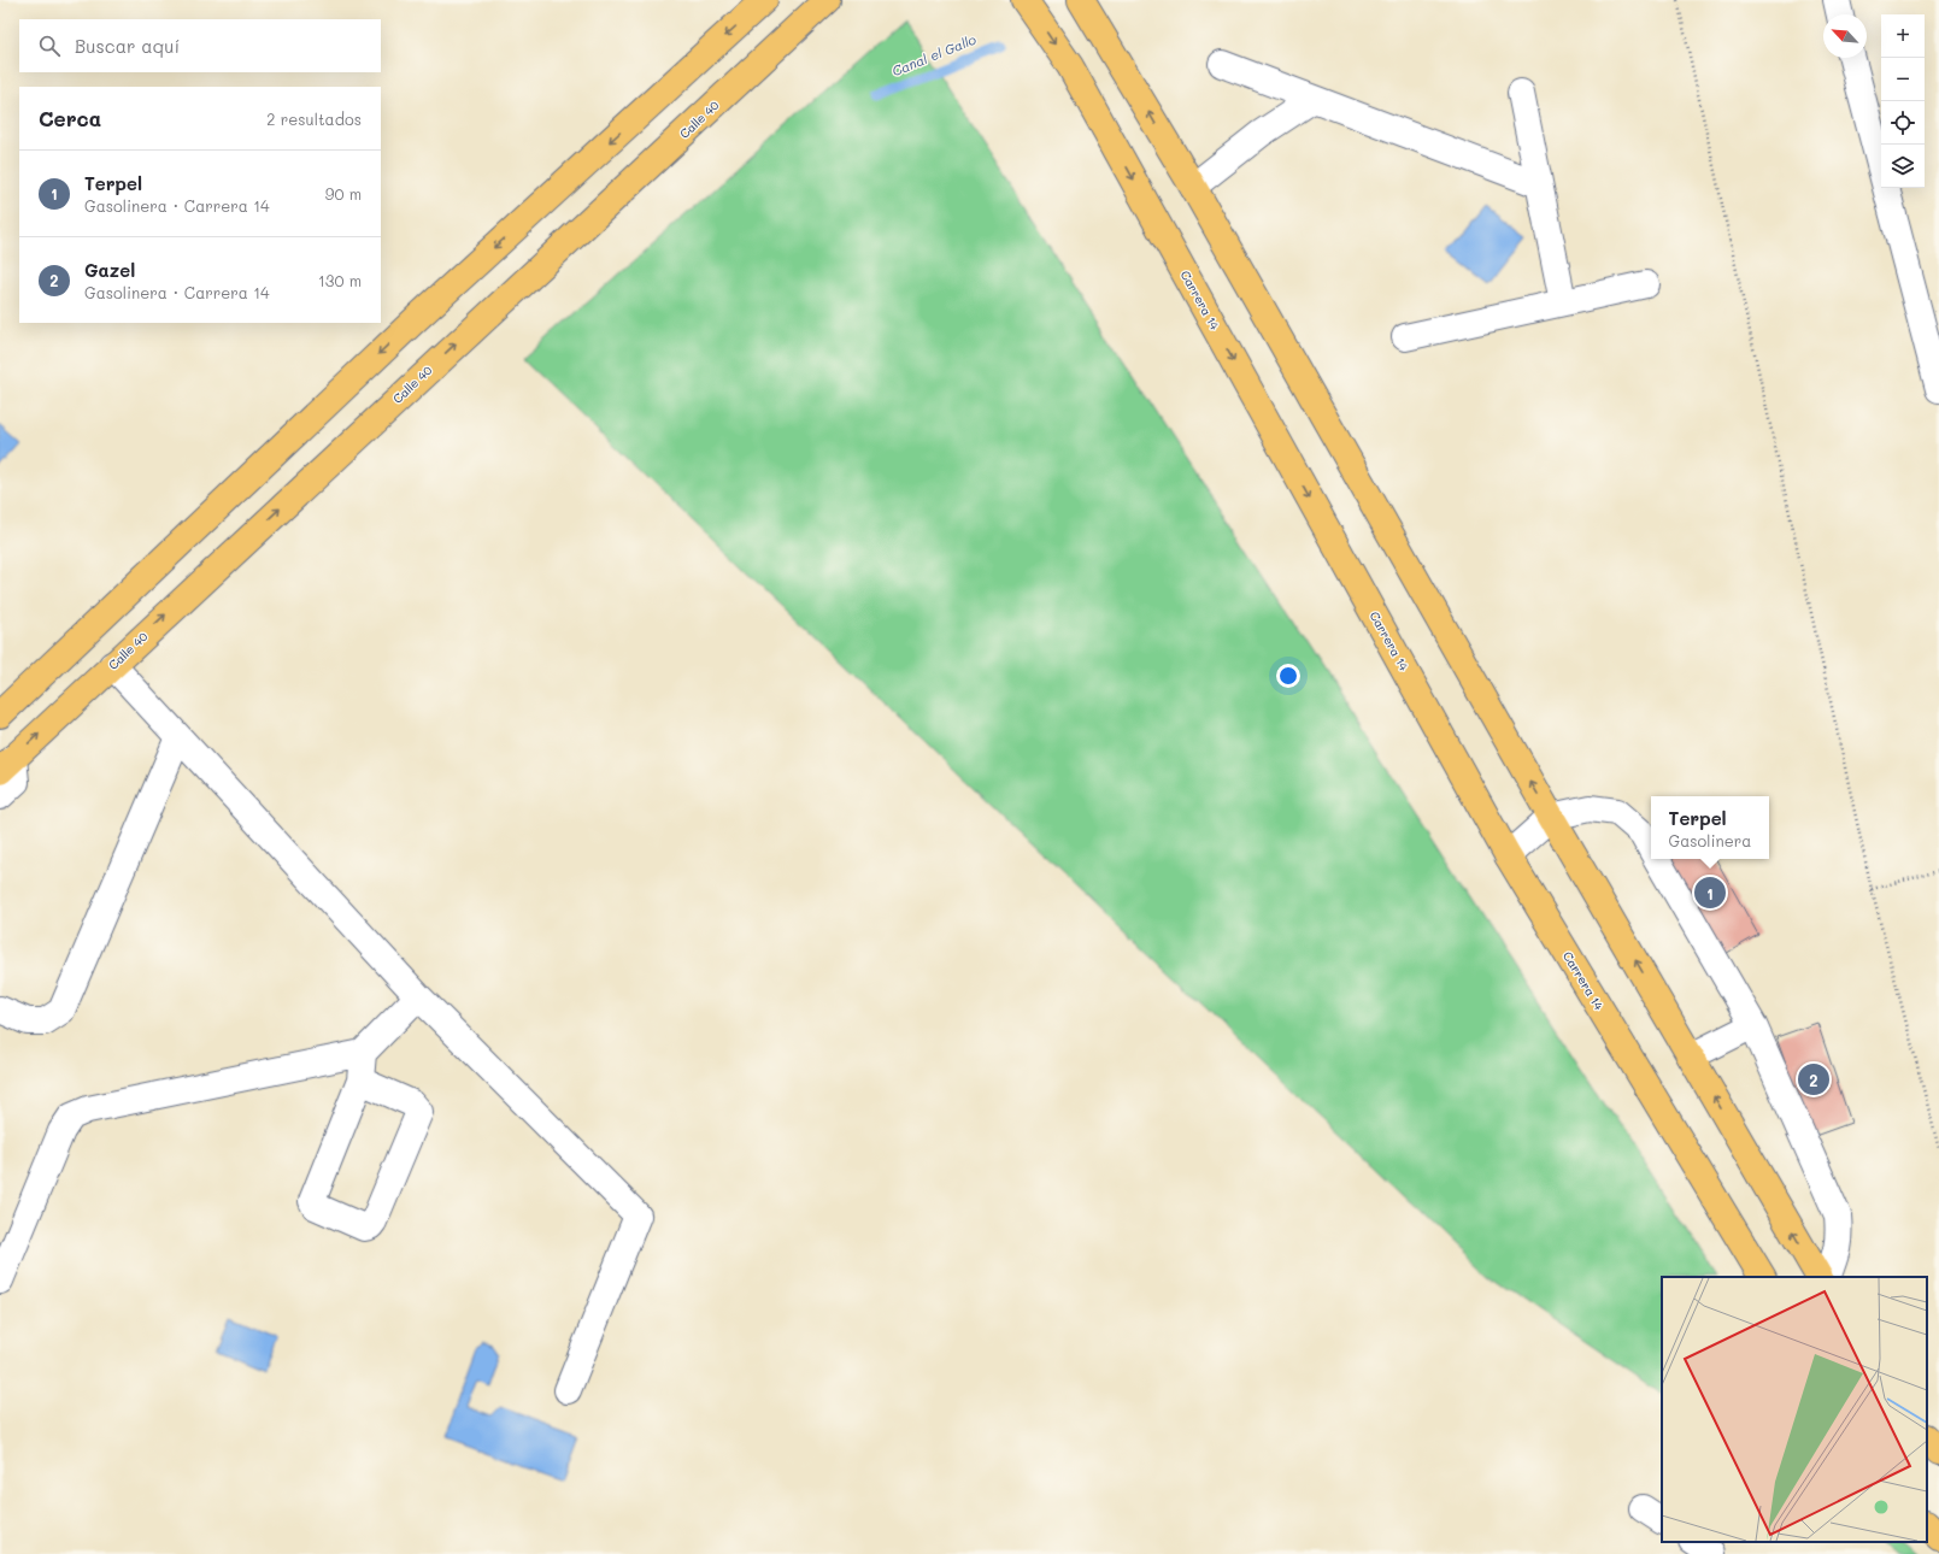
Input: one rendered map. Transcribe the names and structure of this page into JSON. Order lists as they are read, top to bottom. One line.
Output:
{"streets":{"main road":["Calle 40","Carrera 14"]},"water":["Canal el Gallo"],"north":"top left","page":{"map_buttons":["+","−"],"search":"Buscar aquí","heading":["Cerca","2 resultados"],"list":[{"mark":"1","name":"Terpel","note":"Gasolinera · Carrera 14","value":"90 m"},{"mark":"2","name":"Gazel","note":"Gasolinera · Carrera 14","value":"130 m"}],"popup":["Terpel","Gasolinera"],"pins":["1","2"]}}
